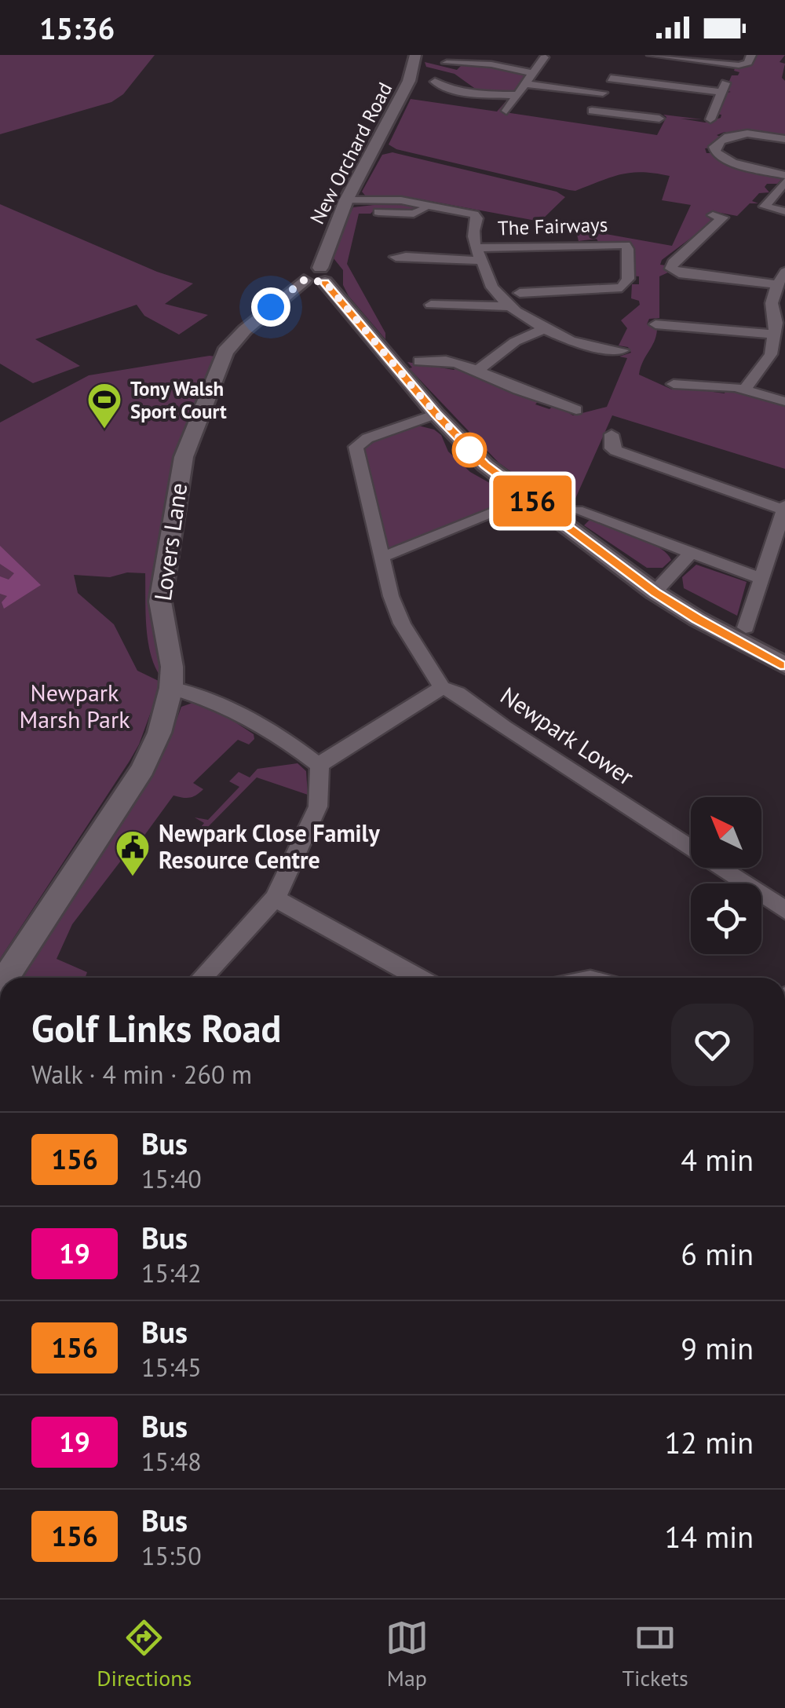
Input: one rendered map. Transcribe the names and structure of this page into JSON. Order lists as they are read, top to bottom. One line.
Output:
{"streets":{"street":["New Orchard Road","The Fairways","Lovers Lane","Newpark Lower"]},"crossings":[["New Orchard Road","The Fairways"],["New Orchard Road","Lovers Lane"]],"parks":["Newpark Marsh Park"],"places":{"sports":["Tony Walsh Sport Court"],"public building":["Newpark Close Family Resource Centre"]},"lines":["bus line 156"],"north":"top left","page":{"status":"15:36","on_map":"156","heading":["Golf Links Road","Walk · 4 min · 260 m"],"list":[{"mark":"156","name":"Bus","note":"15:40","value":"4 min"},{"mark":"19","name":"Bus","note":"15:42","value":"6 min"},{"mark":"156","name":"Bus","note":"15:45","value":"9 min"},{"mark":"19","name":"Bus","note":"15:48","value":"12 min"},{"mark":"156","name":"Bus","note":"15:50","value":"14 min"}],"tabs":["Directions","Map","Tickets"]}}
